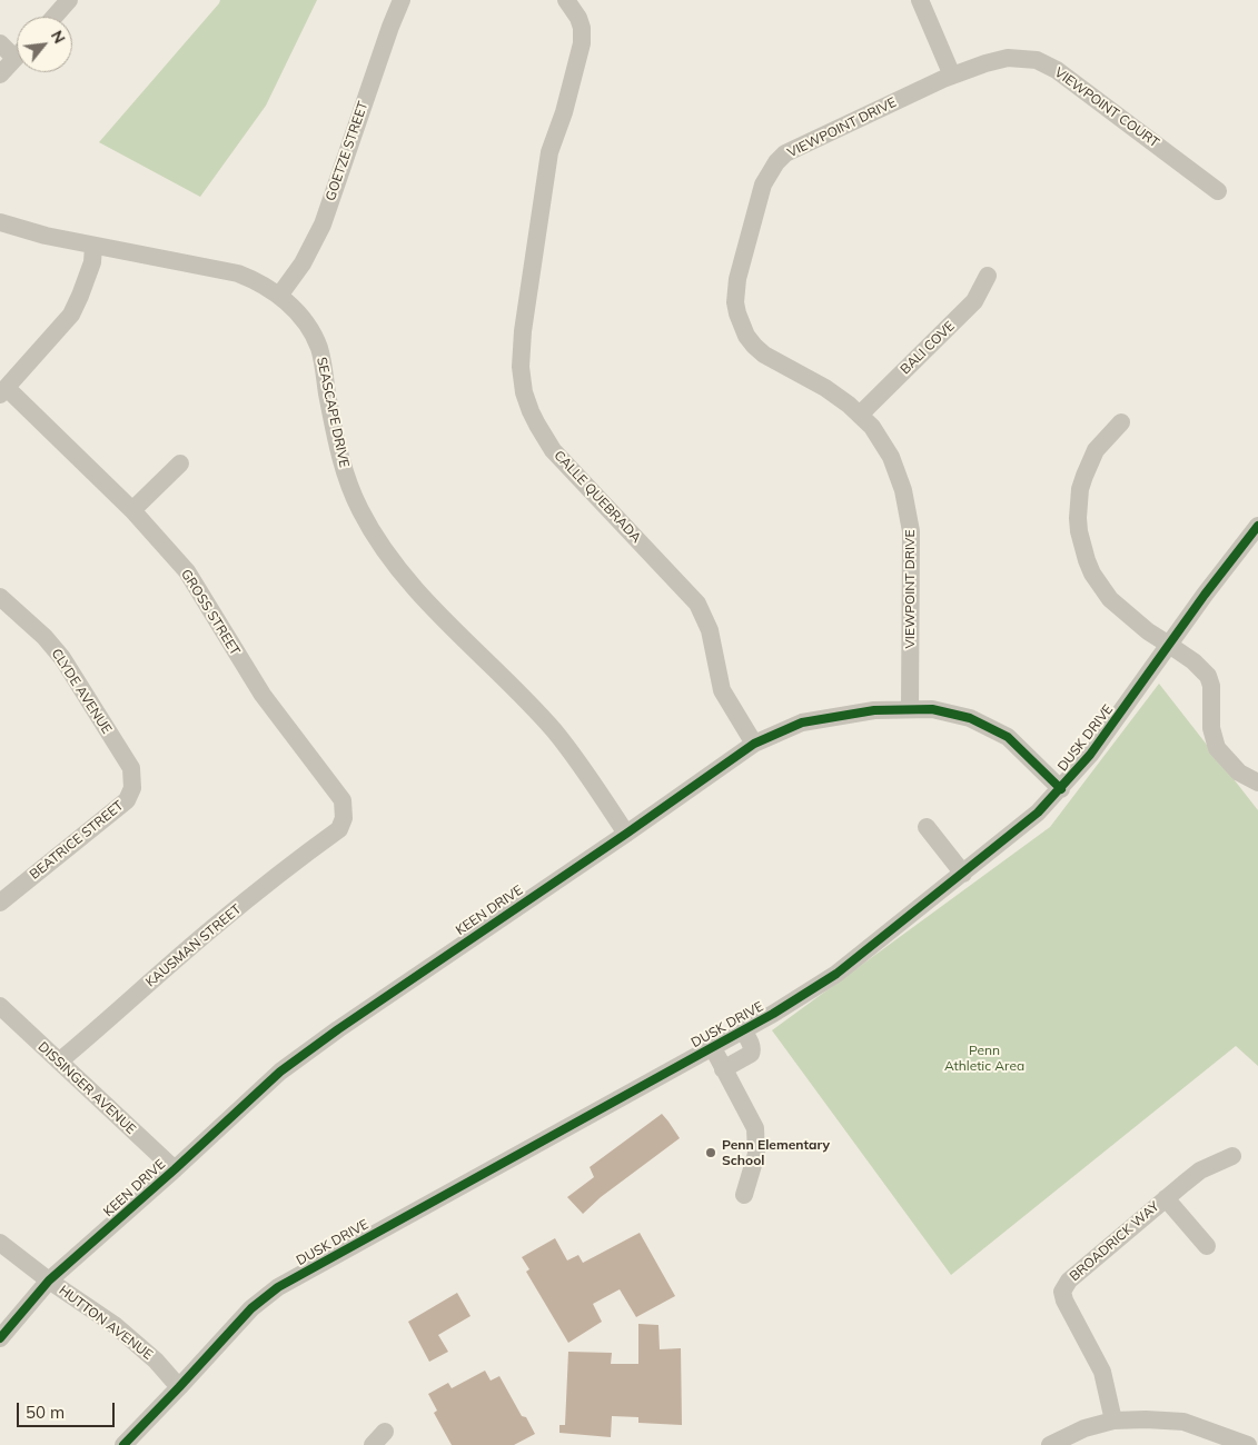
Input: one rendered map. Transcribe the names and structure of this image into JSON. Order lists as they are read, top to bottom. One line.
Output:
{"streets":{"street":["VIEWPOINT COURT","VIEWPOINT DRIVE","GOETZE STREET","BALI COVE","SEASCAPE DRIVE","CALLE QUEBRADA","GROSS STREET","CLYDE AVENUE","DUSK DRIVE","BEATRICE STREET","KEEN DRIVE","KAUSMAN STREET","DISSINGER AVENUE","BROADRICK WAY","HUTTON AVENUE"]},"crossings":[["VIEWPOINT COURT","VIEWPOINT DRIVE"],["VIEWPOINT DRIVE","BALI COVE"],["VIEWPOINT DRIVE","KEEN DRIVE"],["GOETZE STREET","SEASCAPE DRIVE"],["SEASCAPE DRIVE","KEEN DRIVE"],["CALLE QUEBRADA","KEEN DRIVE"],["GROSS STREET","KAUSMAN STREET"],["CLYDE AVENUE","BEATRICE STREET"],["DUSK DRIVE","KEEN DRIVE"],["DUSK DRIVE","HUTTON AVENUE"],["KEEN DRIVE","DISSINGER AVENUE"],["KEEN DRIVE","HUTTON AVENUE"],["KAUSMAN STREET","DISSINGER AVENUE"]],"parks":["Penn Athletic Area"],"places":["Penn Elementary School"],"scale_bar":"50 m","north":"top right"}
